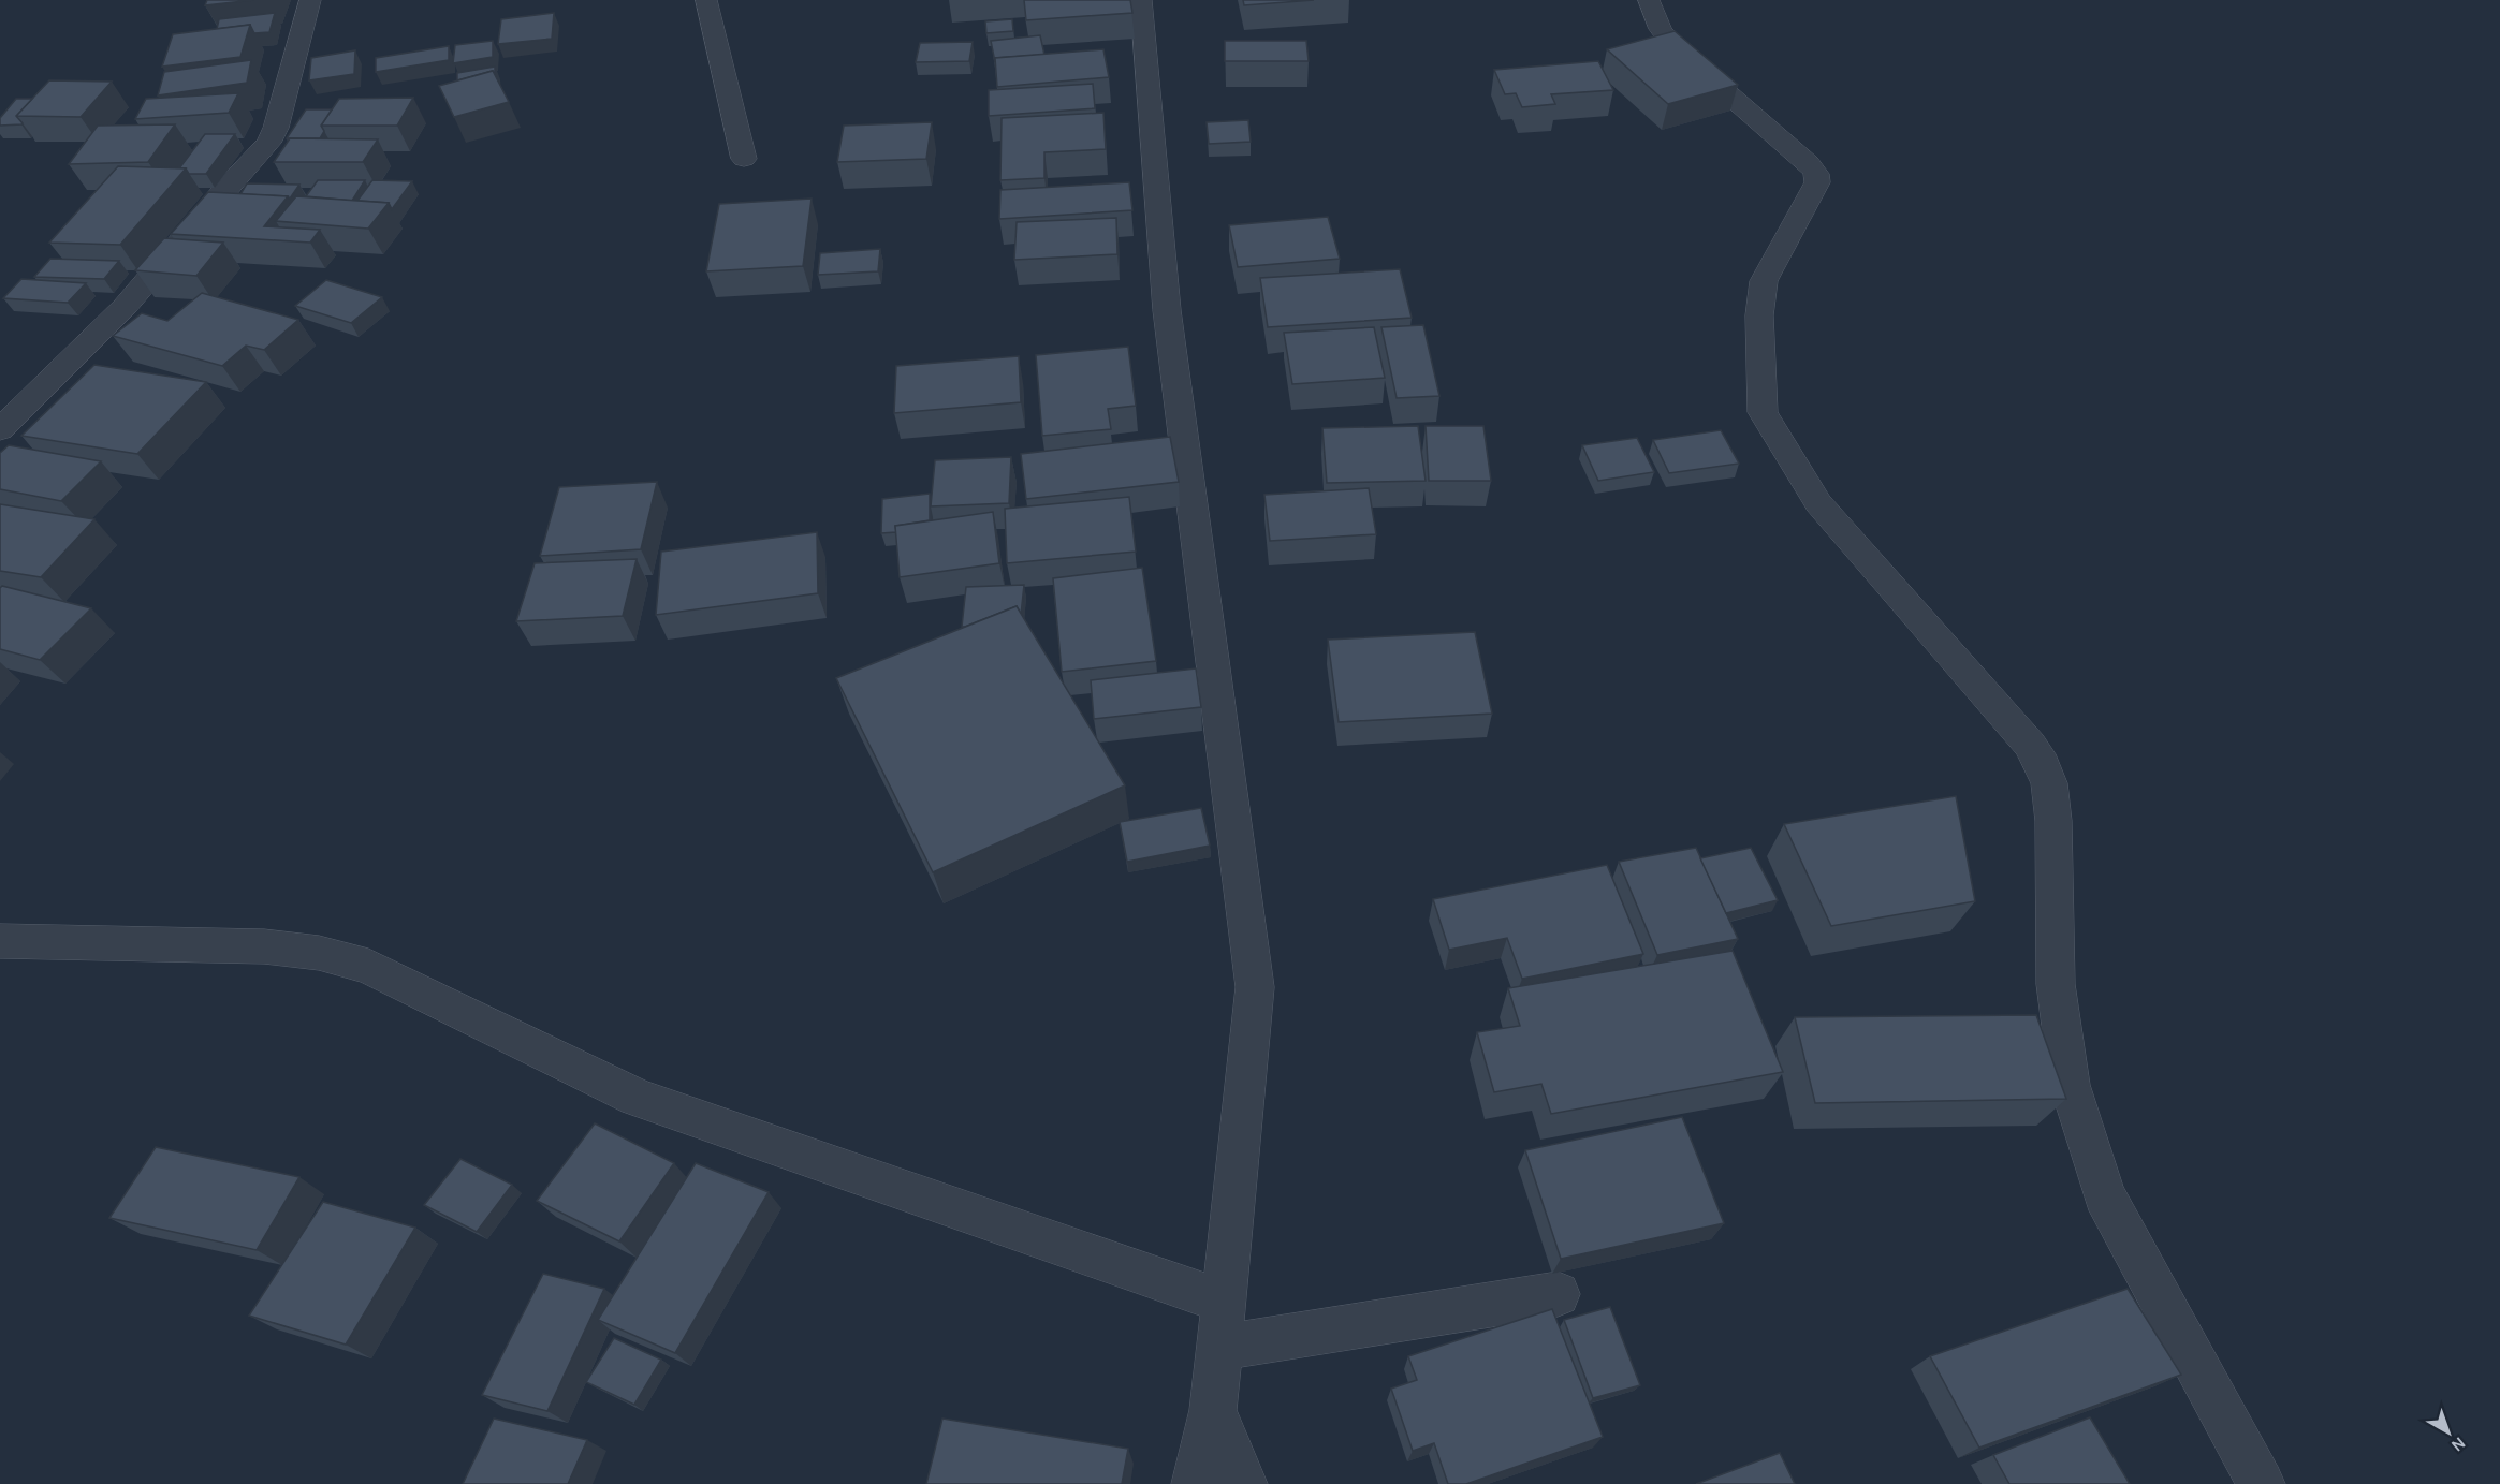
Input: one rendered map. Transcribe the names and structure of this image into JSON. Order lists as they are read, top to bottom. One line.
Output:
{"north":"bottom right"}
